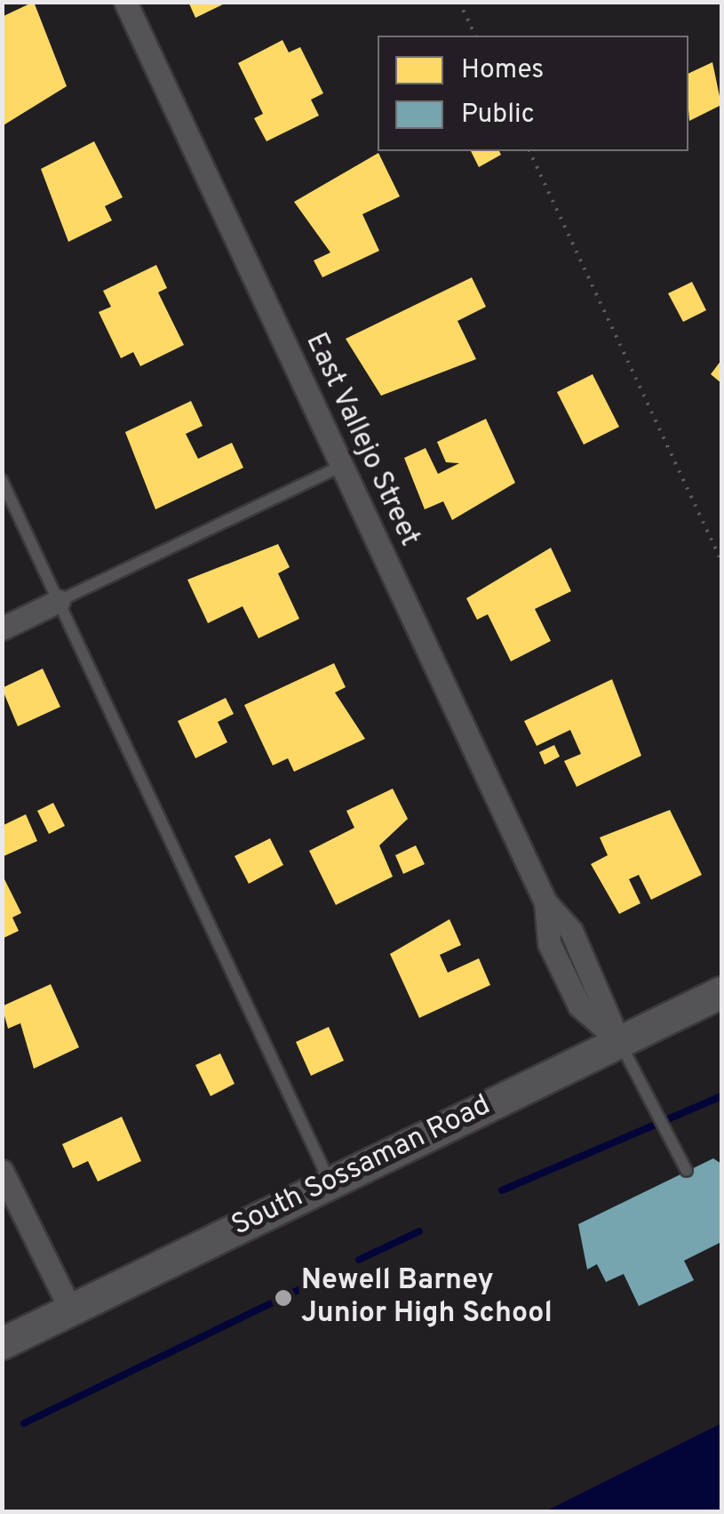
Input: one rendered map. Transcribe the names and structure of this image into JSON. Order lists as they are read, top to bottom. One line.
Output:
{"streets":{"main road":["South Sossaman Road"],"street":["East Vallejo Street"]},"crossings":[["East Vallejo Street","South Sossaman Road"]],"places":["Newell Barney Junior High School"],"legend":["Homes","Public"]}
